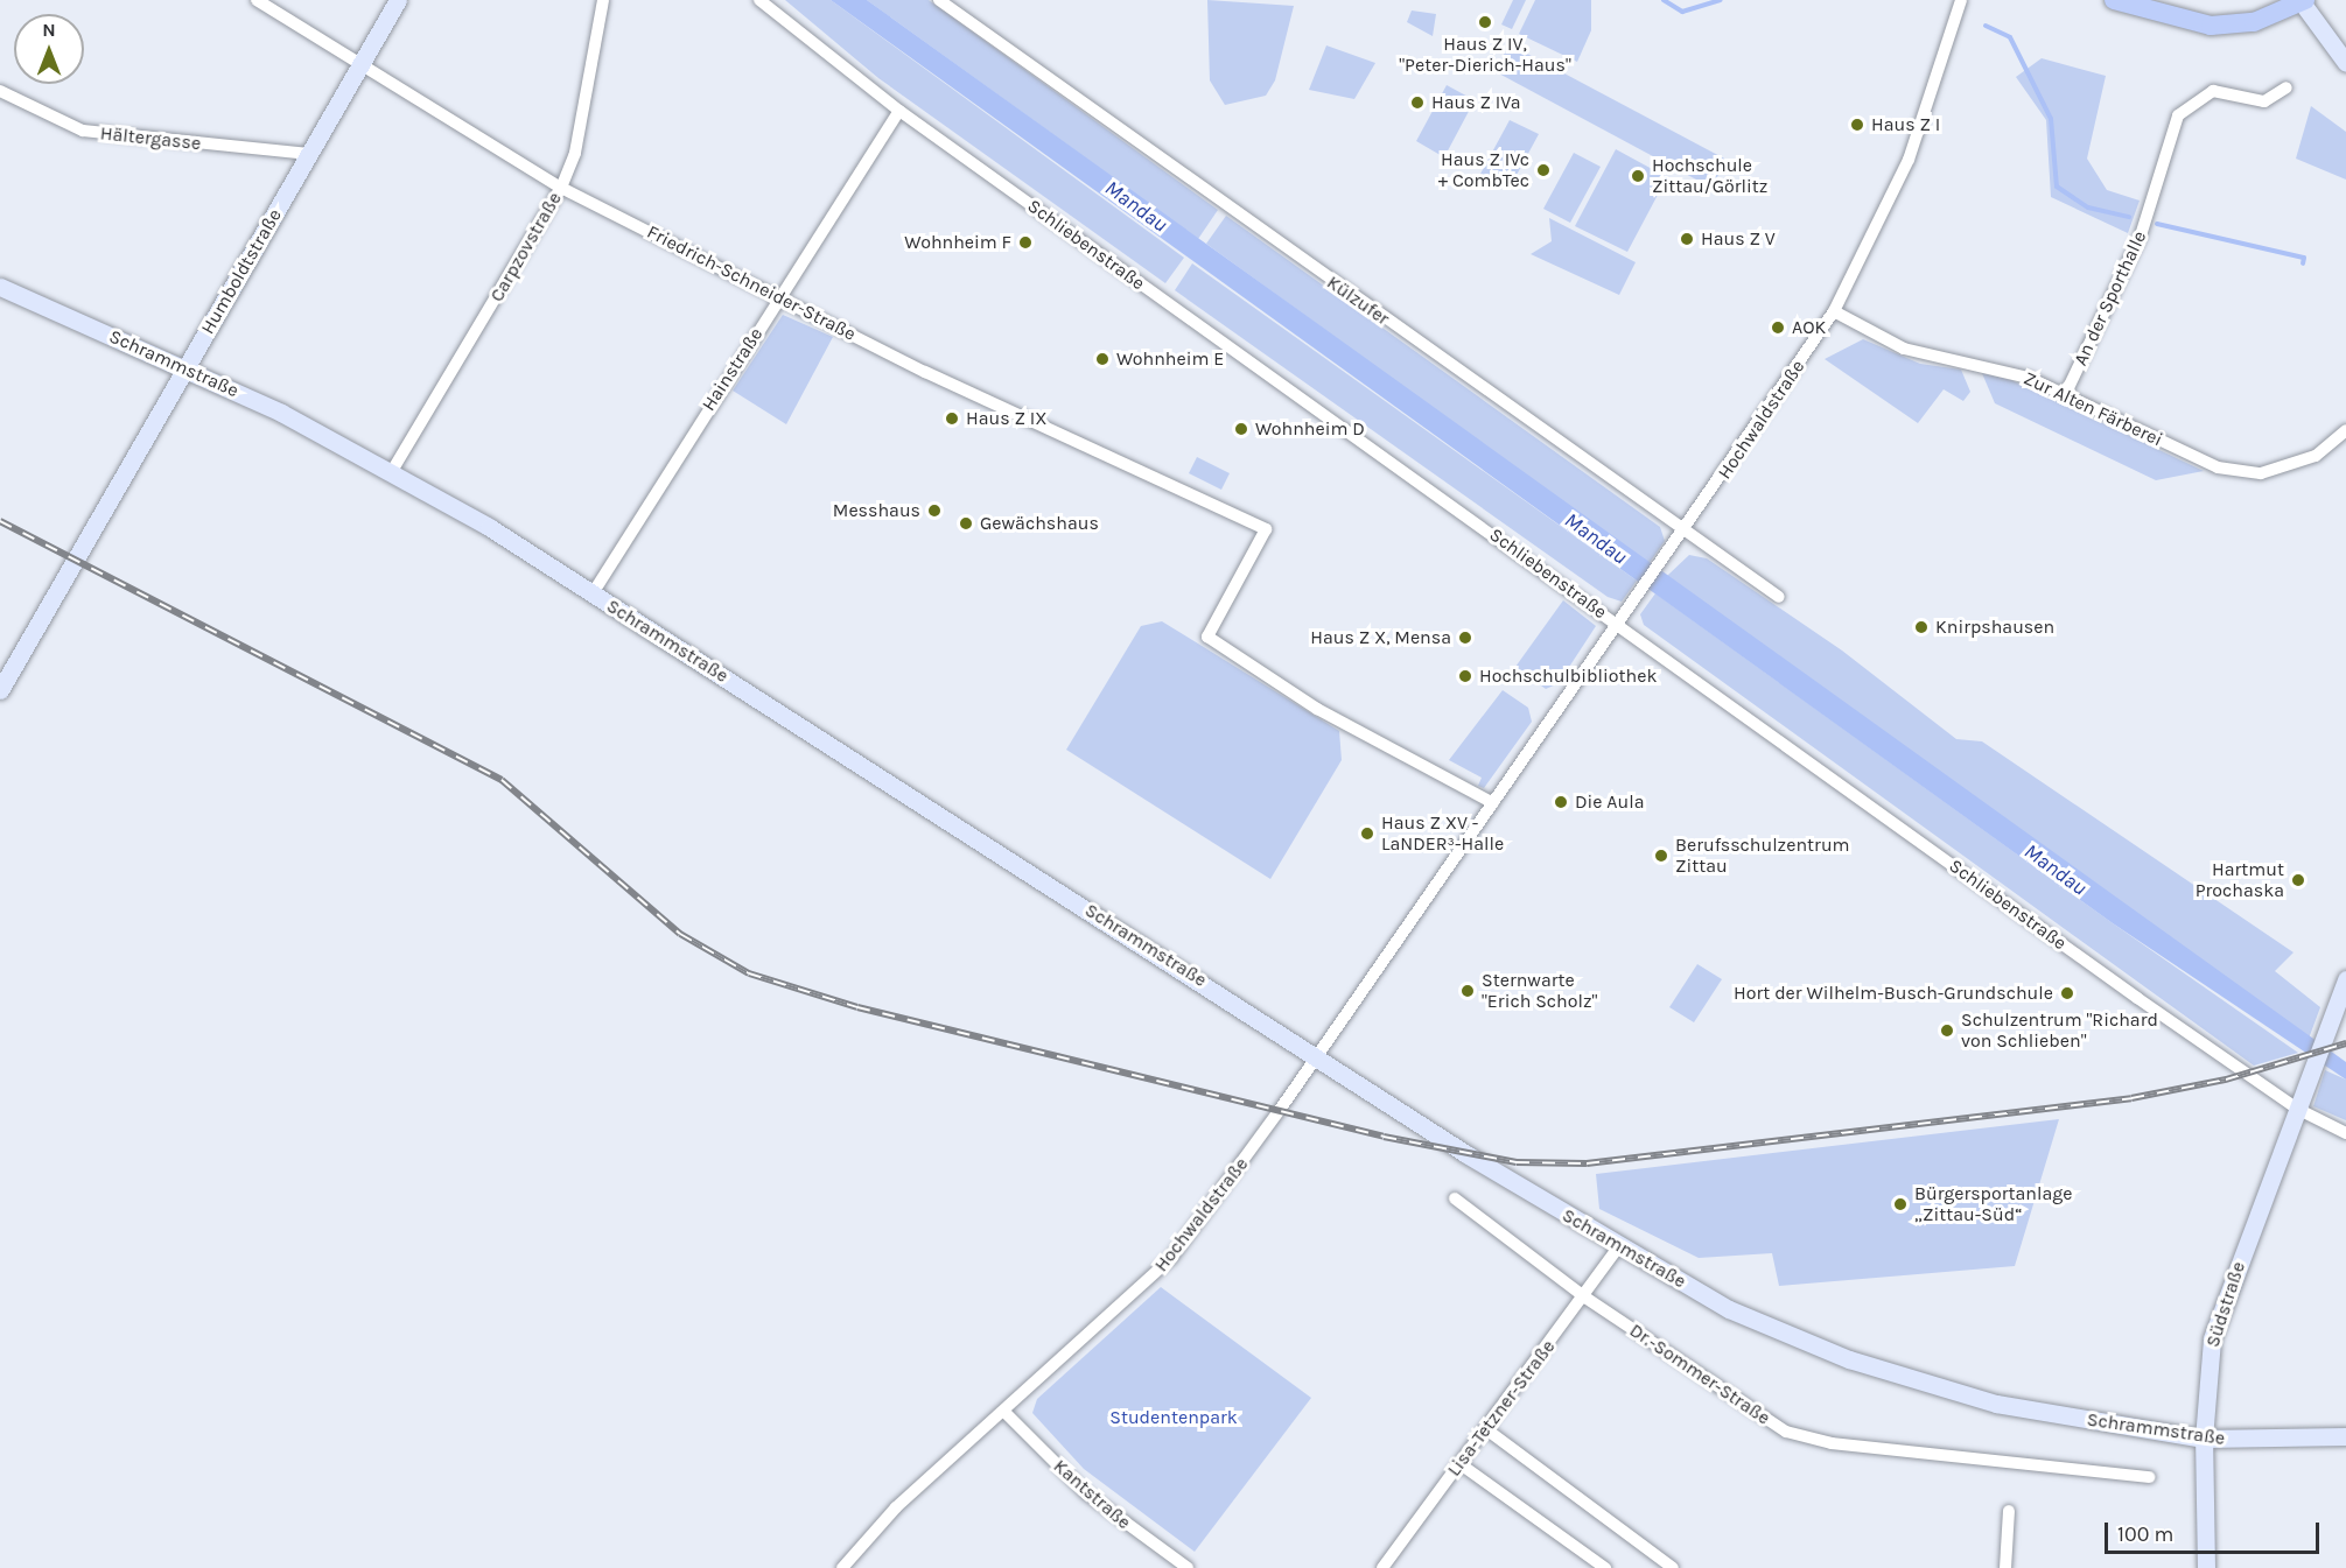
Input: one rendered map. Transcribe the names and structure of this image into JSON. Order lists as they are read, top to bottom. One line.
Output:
{"streets":{"main road":["Humboldtstraße","Schrammstraße","Südstraße"],"street":["Hältergasse","Schliebenstraße","Carpzovstraße","Friedrich-Schneider-Straße","An der Sporthalle","Külzufer","Hainstraße","Zur Alten Färberei","Hochwaldstraße","Dr.-Sommer-Straße","Lisa-Tetzner-Straße","Kantstraße"]},"crossings":[["Hältergasse","Humboldtstraße"],["Schliebenstraße","Hainstraße"],["Schliebenstraße","Hochwaldstraße"],["Schliebenstraße","Südstraße"],["Carpzovstraße","Friedrich-Schneider-Straße"],["Carpzovstraße","Schrammstraße"],["Humboldtstraße","Friedrich-Schneider-Straße"],["Humboldtstraße","Schrammstraße"],["Friedrich-Schneider-Straße","Hainstraße"],["Friedrich-Schneider-Straße","Hochwaldstraße"],["An der Sporthalle","Zur Alten Färberei"],["Külzufer","Hochwaldstraße"],["Schrammstraße","Hainstraße"],["Schrammstraße","Hochwaldstraße"],["Schrammstraße","Südstraße"],["Schrammstraße","Lisa-Tetzner-Straße"],["Zur Alten Färberei","Hochwaldstraße"],["Hochwaldstraße","Kantstraße"],["Dr.-Sommer-Straße","Lisa-Tetzner-Straße"]],"water":["Mandau"],"parks":["Studentenpark"],"places":["Haus Z IV, \"Peter-Dierich-Haus\"","Haus Z IVa","Haus Z I","Haus Z IVc + CombTec","Hochschule Zittau/Görlitz","Haus Z V","Wohnheim F","AOK","Wohnheim E","Haus Z IX","Wohnheim D","Messhaus","Gewächshaus","Knirpshausen","Haus Z X, Mensa","Hochschulbibliothek","Die Aula","Haus Z XV - LaNDER³-Halle","Berufsschulzentrum Zittau","Hartmut Prochaska","Sternwarte \"Erich Scholz\"","Hort der Wilhelm-Busch-Grundschule","Schulzentrum \"Richard von Schlieben\"","Bürgersportanlage „Zittau-Süd“"],"scale_bar":"100 m","north":"top"}
